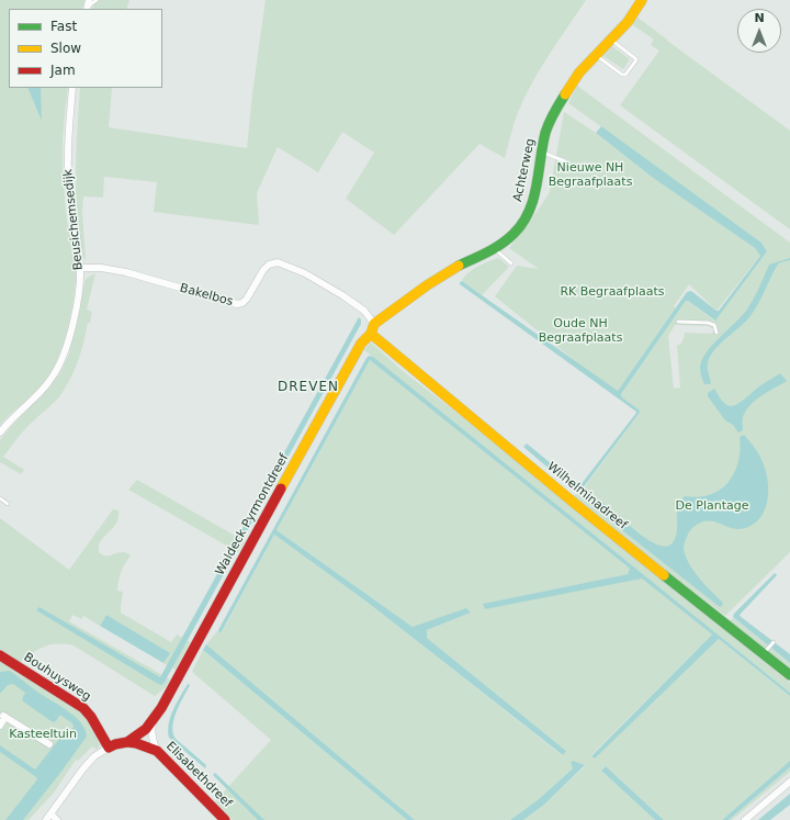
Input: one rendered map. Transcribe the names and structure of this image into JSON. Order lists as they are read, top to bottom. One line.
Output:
{"streets":{"street":["Achterweg","Beusichemsedijk","Bakelbos","Wilhelminadreef","Waldeck Pyrmontdreef","Bouhuysweg","Elisabethdreef"]},"crossings":[["Achterweg","Bakelbos"],["Achterweg","Waldeck Pyrmontdreef"],["Beusichemsedijk","Bakelbos"],["Bakelbos","Waldeck Pyrmontdreef"],["Wilhelminadreef","Waldeck Pyrmontdreef"],["Waldeck Pyrmontdreef","Elisabethdreef"]],"districts":["DREVEN"],"parks":["Nieuwe NH Begraafplaats","RK Begraafplaats","Oude NH Begraafplaats","De Plantage","Kasteeltuin"],"legend":["Fast","Slow","Jam"],"north":"top"}
